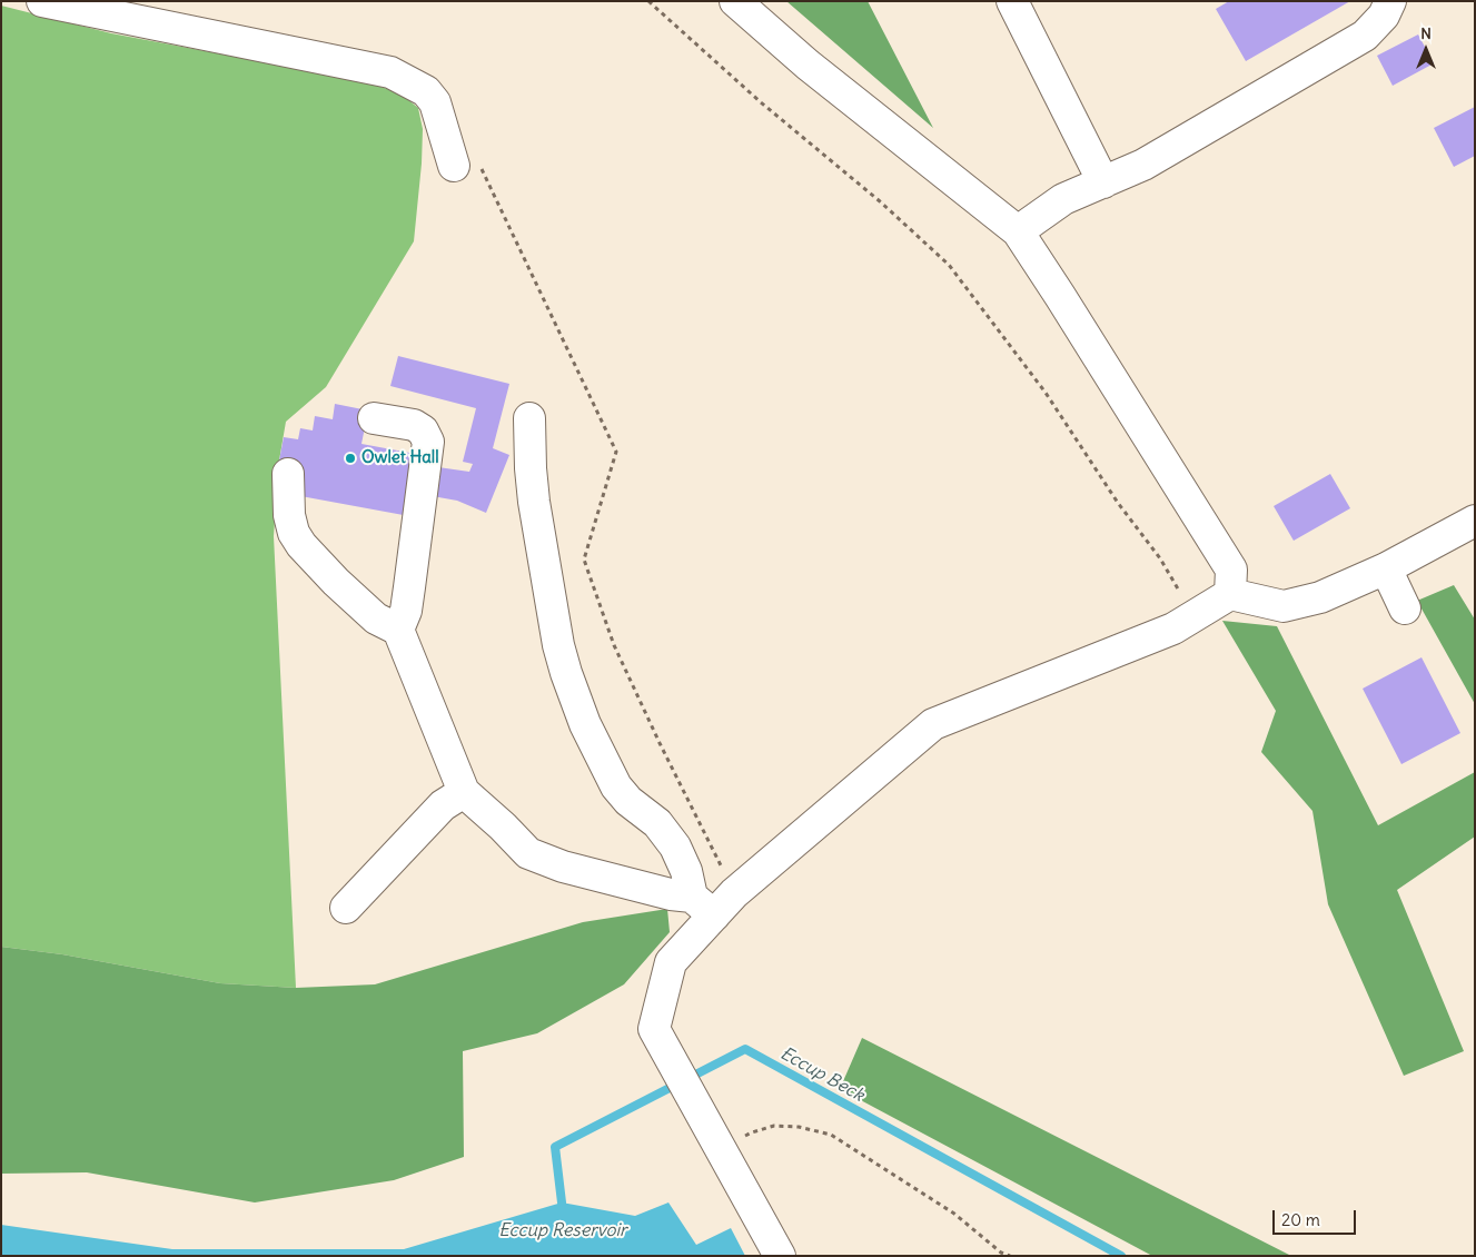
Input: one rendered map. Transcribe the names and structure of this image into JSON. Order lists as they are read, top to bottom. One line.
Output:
{"water":["Eccup Beck","Eccup Reservoir"],"places":["Owlet Hall"],"scale_bar":"20 m","north":"top"}
